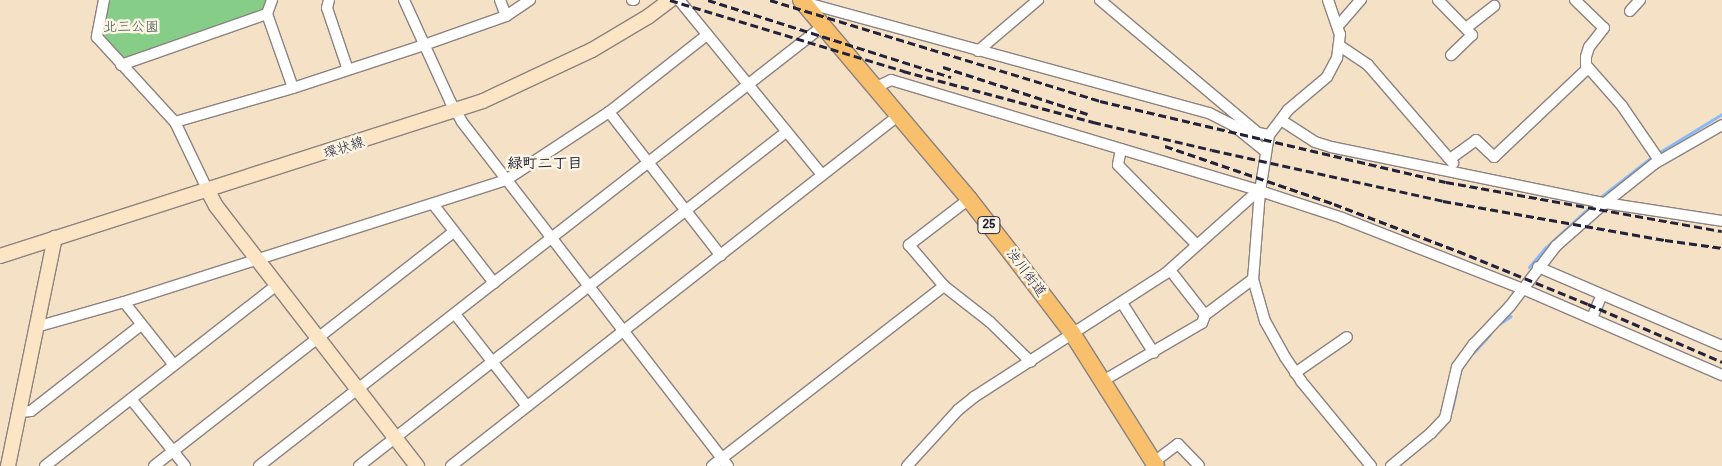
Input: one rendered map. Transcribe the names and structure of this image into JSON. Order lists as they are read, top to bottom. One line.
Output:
{"streets":{"main road":["25","渋川街道"],"street":["環状線"]},"districts":["緑町二丁目"],"parks":["北三公園"]}
